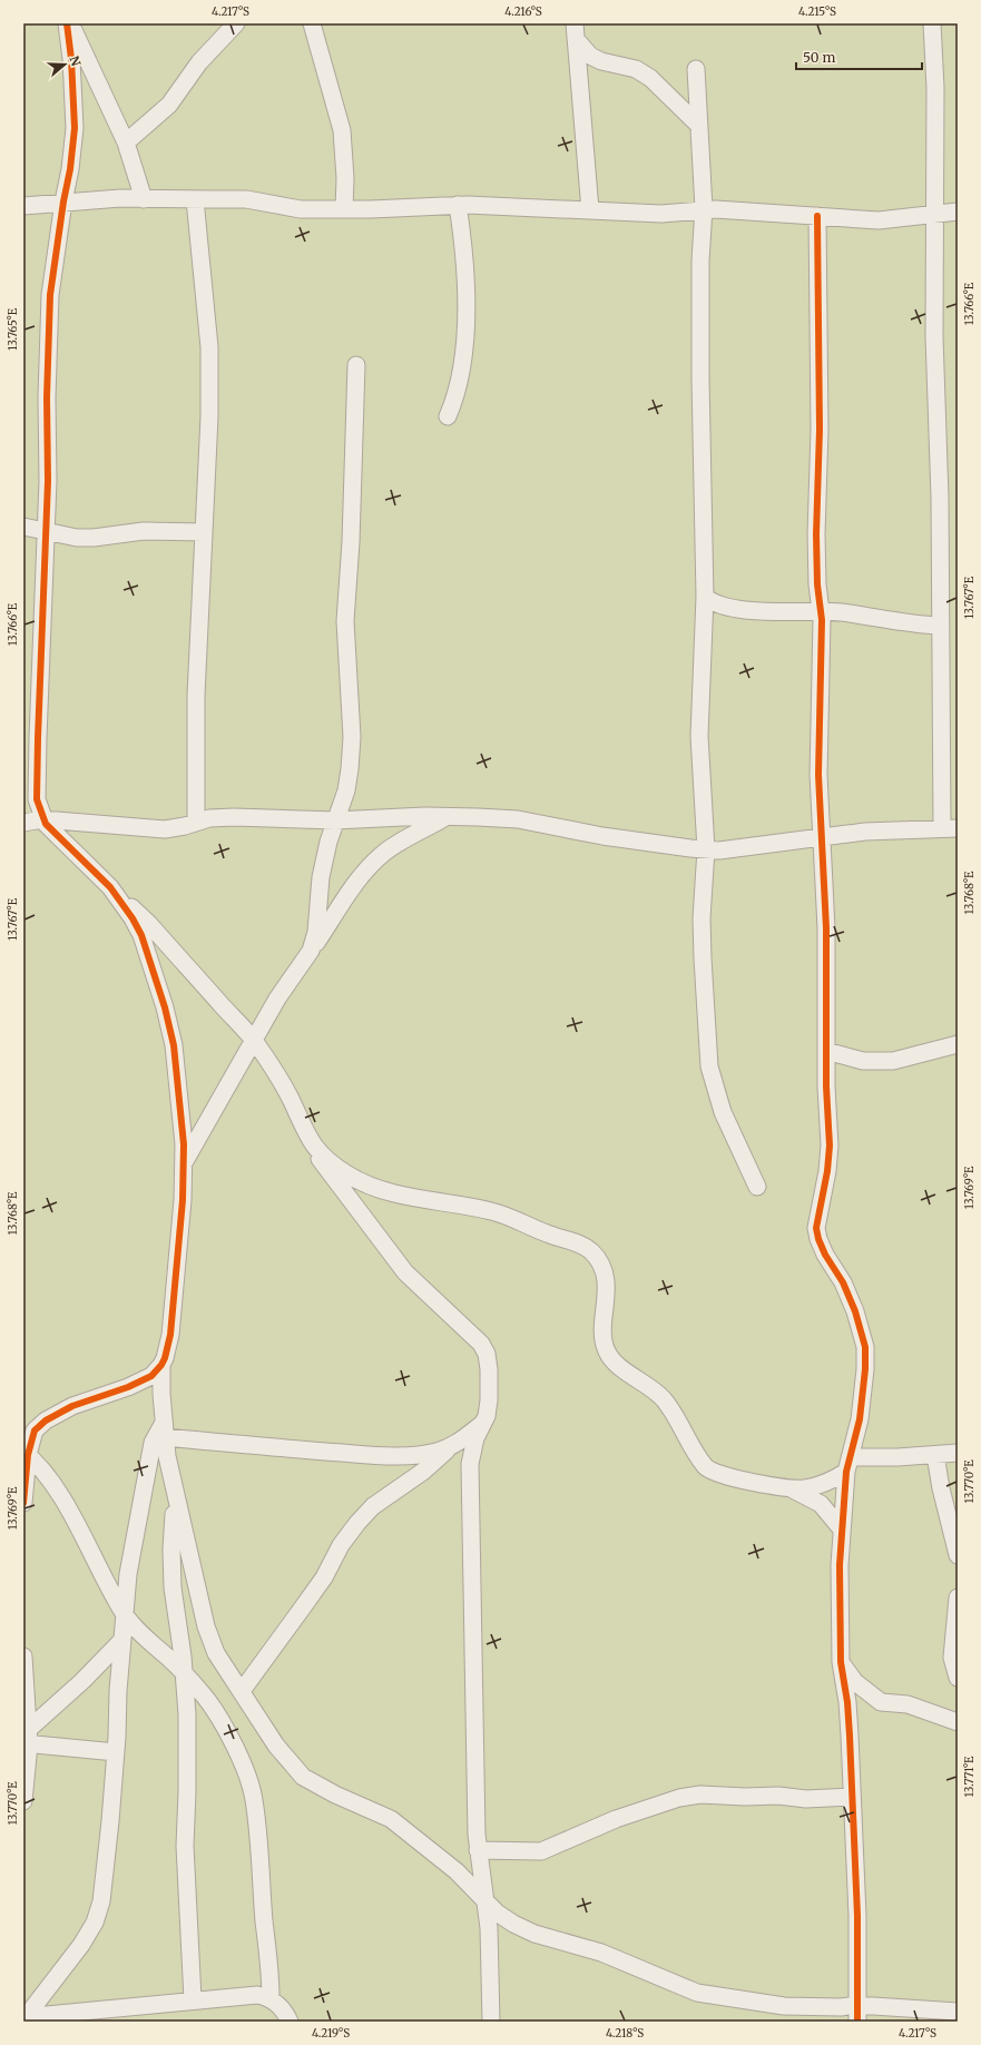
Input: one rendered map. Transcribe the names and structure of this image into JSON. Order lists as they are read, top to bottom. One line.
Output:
{"scale_bar":"50 m","north":"right","coordinates":["4.217°S","4.216°S","4.215°S","13.766°E","13.765°E","13.767°E","13.768°E","13.769°E","13.770°E","13.771°E","4.219°S","4.218°S"]}
